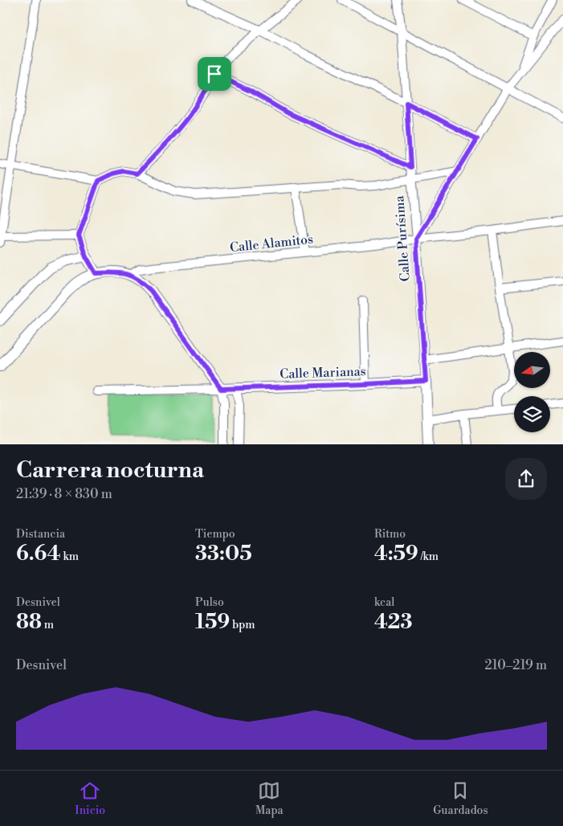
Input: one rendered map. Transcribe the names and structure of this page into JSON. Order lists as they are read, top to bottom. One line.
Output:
{"streets":{"street":["Calle Purísima","Calle Alamitos","Calle Marianas"]},"crossings":[["Calle Purísima","Calle Alamitos"],["Calle Purísima","Calle Marianas"]],"north":"left","page":{"heading":["Carrera nocturna","21:39 · 8 × 830 m"],"stats":[["Distancia","6.64 km"],["Tiempo","33:05"],["Ritmo","4:59 /km"],["Desnivel","88 m"],["Pulso","159 bpm"],["kcal","423"]],"chart":["Desnivel","210–219 m"],"tabs":["Inicio","Mapa","Guardados"]}}
